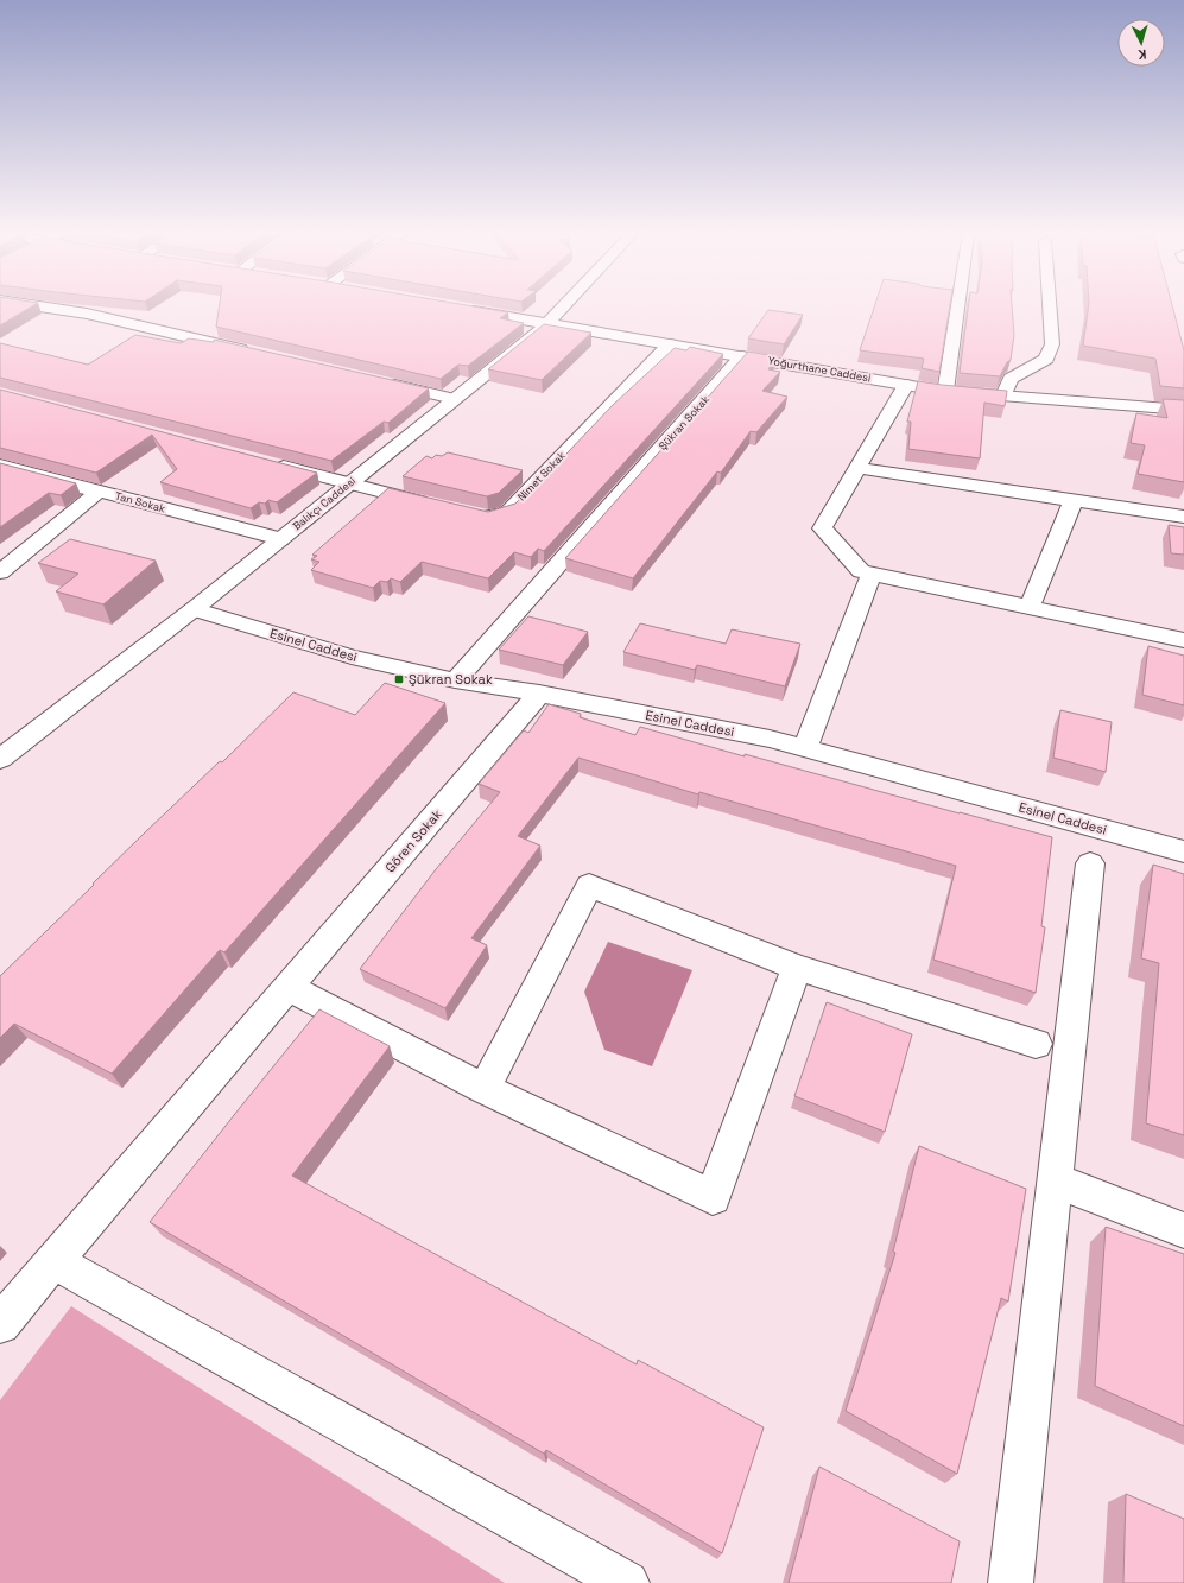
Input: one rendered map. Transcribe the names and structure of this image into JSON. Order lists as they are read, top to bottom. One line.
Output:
{"streets":{"street":["Yoğurthane Caddesi","Şükran Sokak","Nimet Sokak","Tan Sokak","Balıkçı Caddesi","Esinel Caddesi","Gören Sokak"]},"crossings":[["Yoğurthane Caddesi","Şükran Sokak"],["Yoğurthane Caddesi","Nimet Sokak"],["Yoğurthane Caddesi","Balıkçı Caddesi"],["Şükran Sokak","Esinel Caddesi"],["Tan Sokak","Balıkçı Caddesi"],["Balıkçı Caddesi","Esinel Caddesi"],["Esinel Caddesi","Gören Sokak"]],"places":{"transit":["Şükran Sokak"]},"north":"bottom"}
